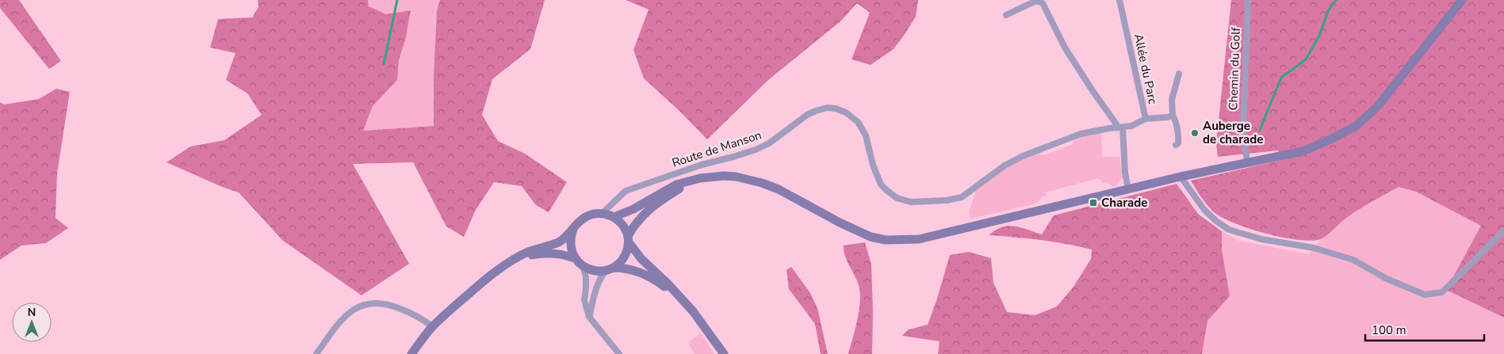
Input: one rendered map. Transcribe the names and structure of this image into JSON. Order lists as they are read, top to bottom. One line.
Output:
{"streets":{"street":["Allée du Parc","Chemin du Golf","Route de Manson"]},"crossings":[["Allée du Parc","Route de Manson"]],"places":{"other":["Auberge de charade"],"transit":["Charade"]},"scale_bar":"100 m","north":"top"}
